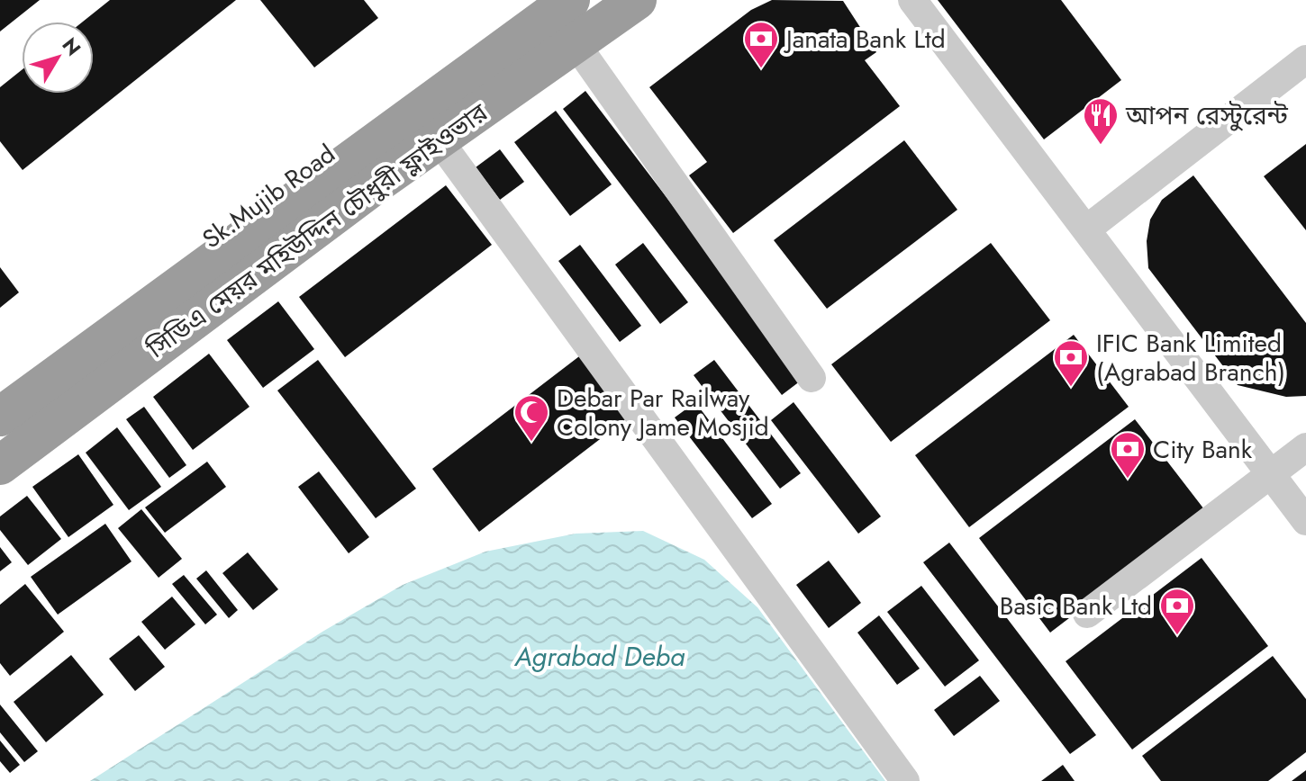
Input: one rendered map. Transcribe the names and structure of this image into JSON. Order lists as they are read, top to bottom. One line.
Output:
{"streets":{"highway":["Sk.Mujib Road","সিডিএ মেয়র মহিউদ্দিন চৌধুরী ফ্লাইওভার"]},"water":["Agrabad Deba"],"places":{"bank":["Janata Bank Ltd","IFIC Bank Limited (Agrabad Branch)","City Bank","Basic Bank Ltd"],"restaurant":["আপন রেস্টুরেন্ট"],"mosque":["Debar Par Railway Colony Jame Mosjid"]},"north":"top right"}
